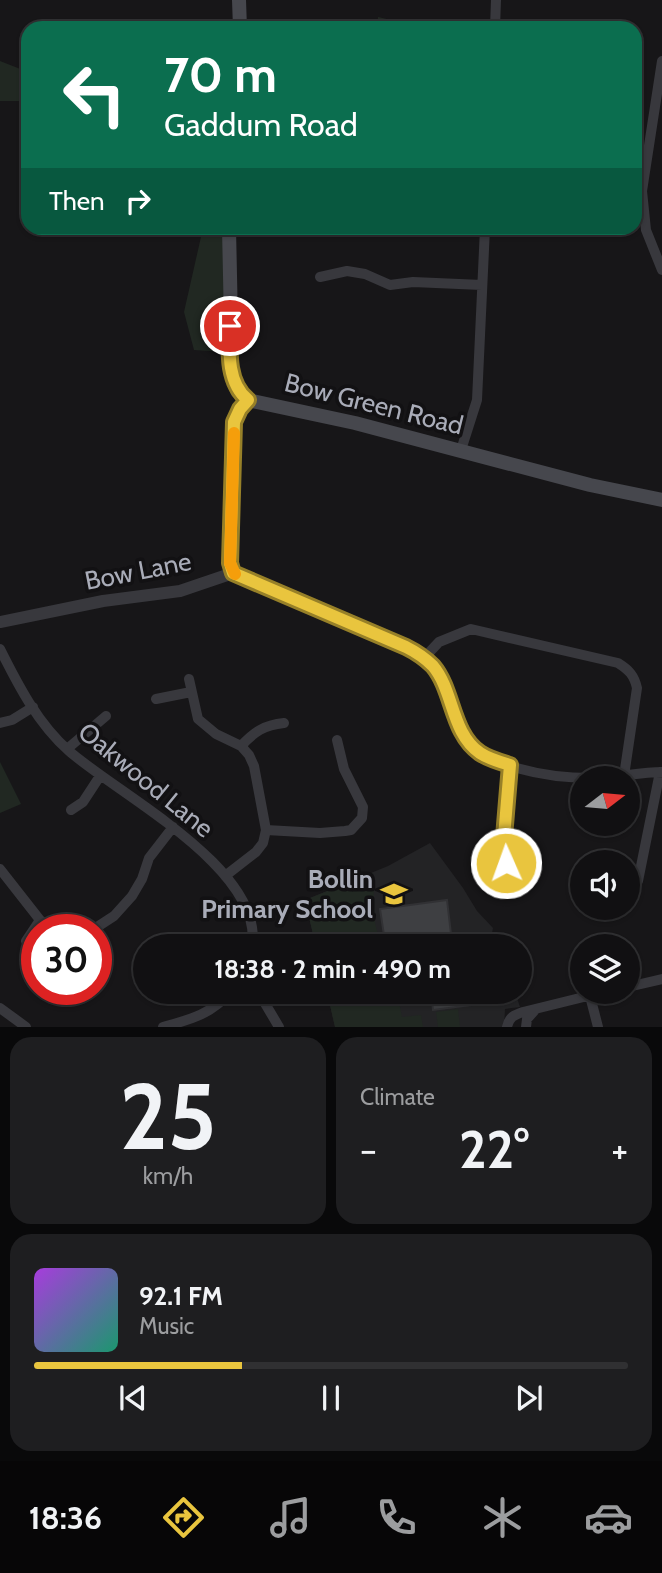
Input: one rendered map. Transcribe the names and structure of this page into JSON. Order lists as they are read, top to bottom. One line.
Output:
{"streets":{"main road":["Bow Green Road"],"street":["Bow Lane","Oakwood Lane"]},"crossings":[["Bow Green Road","Bow Lane"]],"places":{"school or university":["Bollin Primary School"]},"north":"right","page":{"turn":["70 m","Gaddum Road"],"then":"Then","limit":"30","trip":"18:38 · 2 min · 490 m","tile":[["25","km/h"],"Climate"],"heat":["−","22°","+"],"song":["92.1 FM","Music"],"tabs":"18:36"}}
